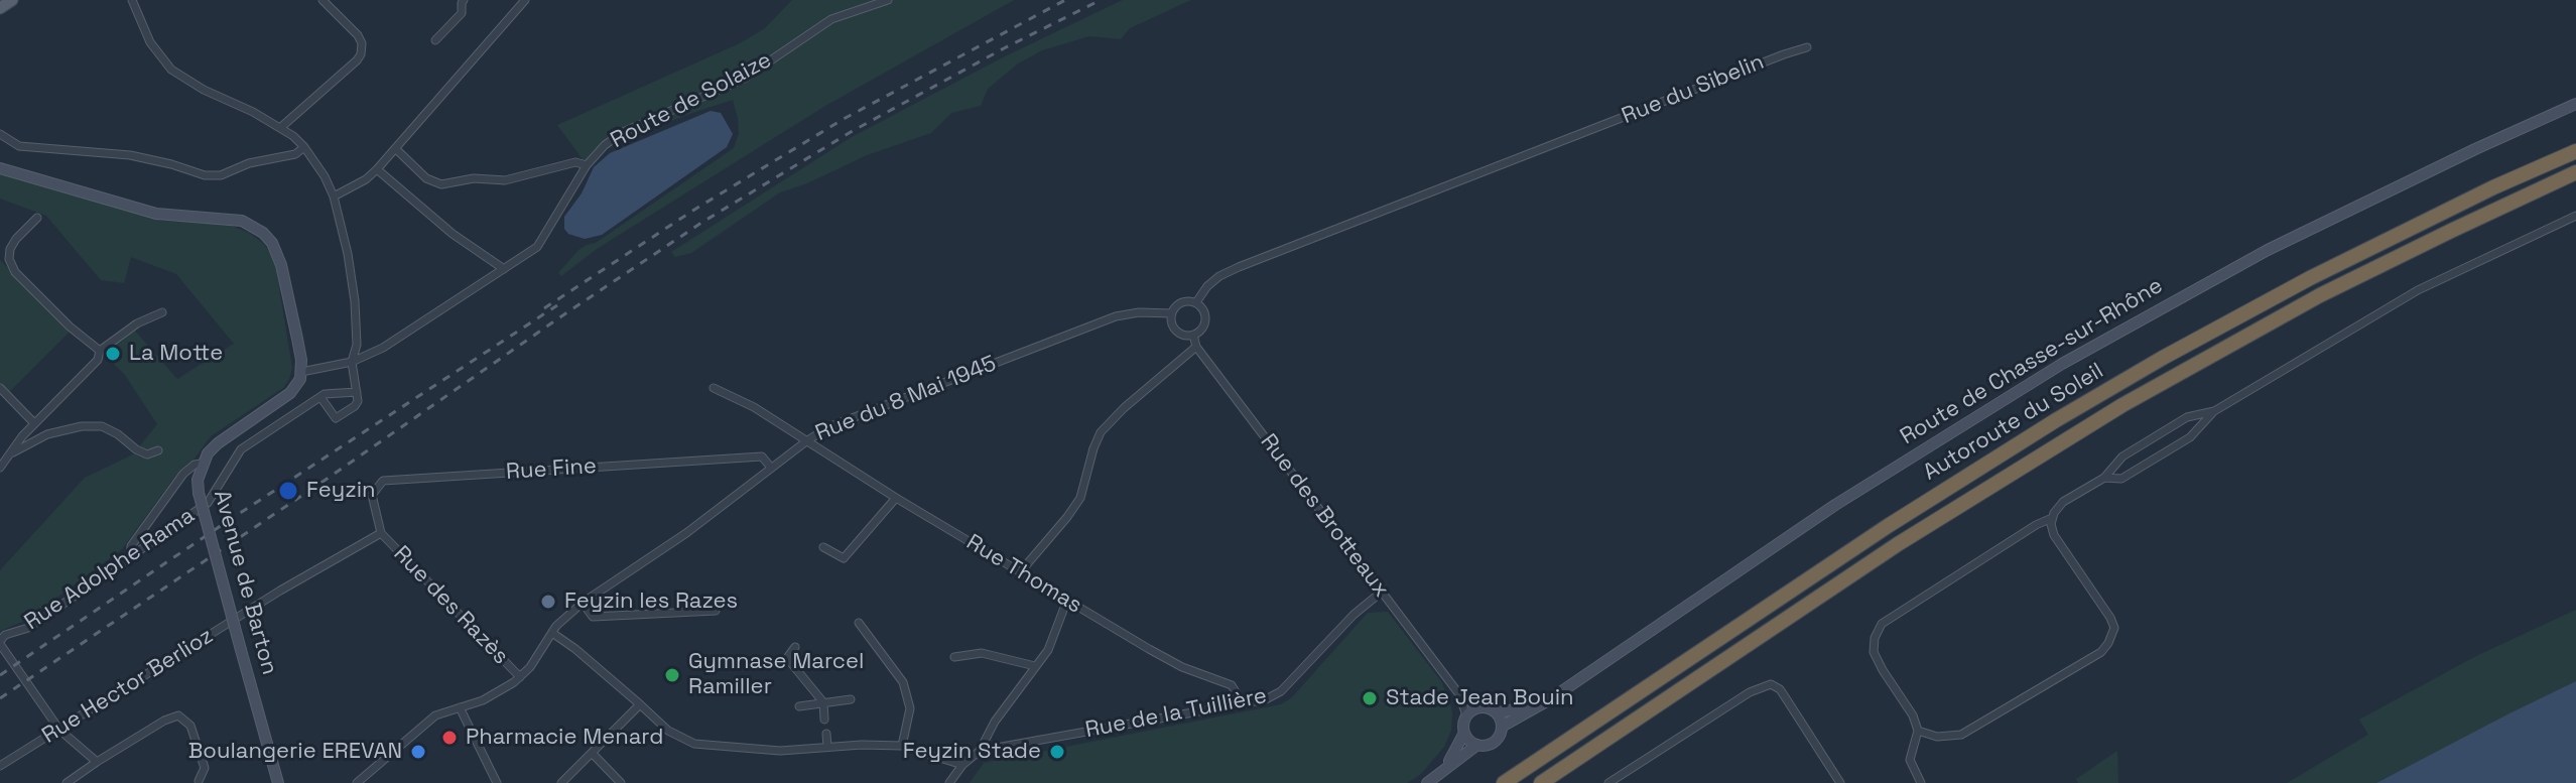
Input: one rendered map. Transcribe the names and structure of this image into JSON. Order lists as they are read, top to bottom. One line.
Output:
{"streets":{"highway":["Autoroute du Soleil"],"main road":["Route de Chasse-sur-Rhône","Avenue de Barton"],"street":["Rue du Sibelin","Route de Solaize","Rue du 8 Mai 1945","Rue Fine","Rue des Brotteaux","Rue Adolphe Rama","Rue Thomas","Rue des Razès","Rue Hector Berlioz","Rue de la Tuillière"]},"crossings":[["Rue du Sibelin","Rue du 8 Mai 1945"],["Rue du Sibelin","Rue des Brotteaux"],["Route de Solaize","Avenue de Barton"],["Route de Chasse-sur-Rhône","Rue des Brotteaux"],["Rue du 8 Mai 1945","Rue Fine"],["Rue du 8 Mai 1945","Rue des Brotteaux"],["Rue du 8 Mai 1945","Rue Thomas"],["Rue du 8 Mai 1945","Rue des Razès"],["Rue Fine","Rue des Razès"],["Rue Fine","Rue Hector Berlioz"],["Rue des Brotteaux","Rue de la Tuillière"],["Rue Thomas","Rue de la Tuillière"],["Rue des Razès","Rue Hector Berlioz"]],"places":["La Motte","Feyzin","Feyzin les Razes","Gymnase Marcel Ramiller","Stade Jean Bouin","Pharmacie Menard","Boulangerie EREVAN","Feyzin Stade"]}
